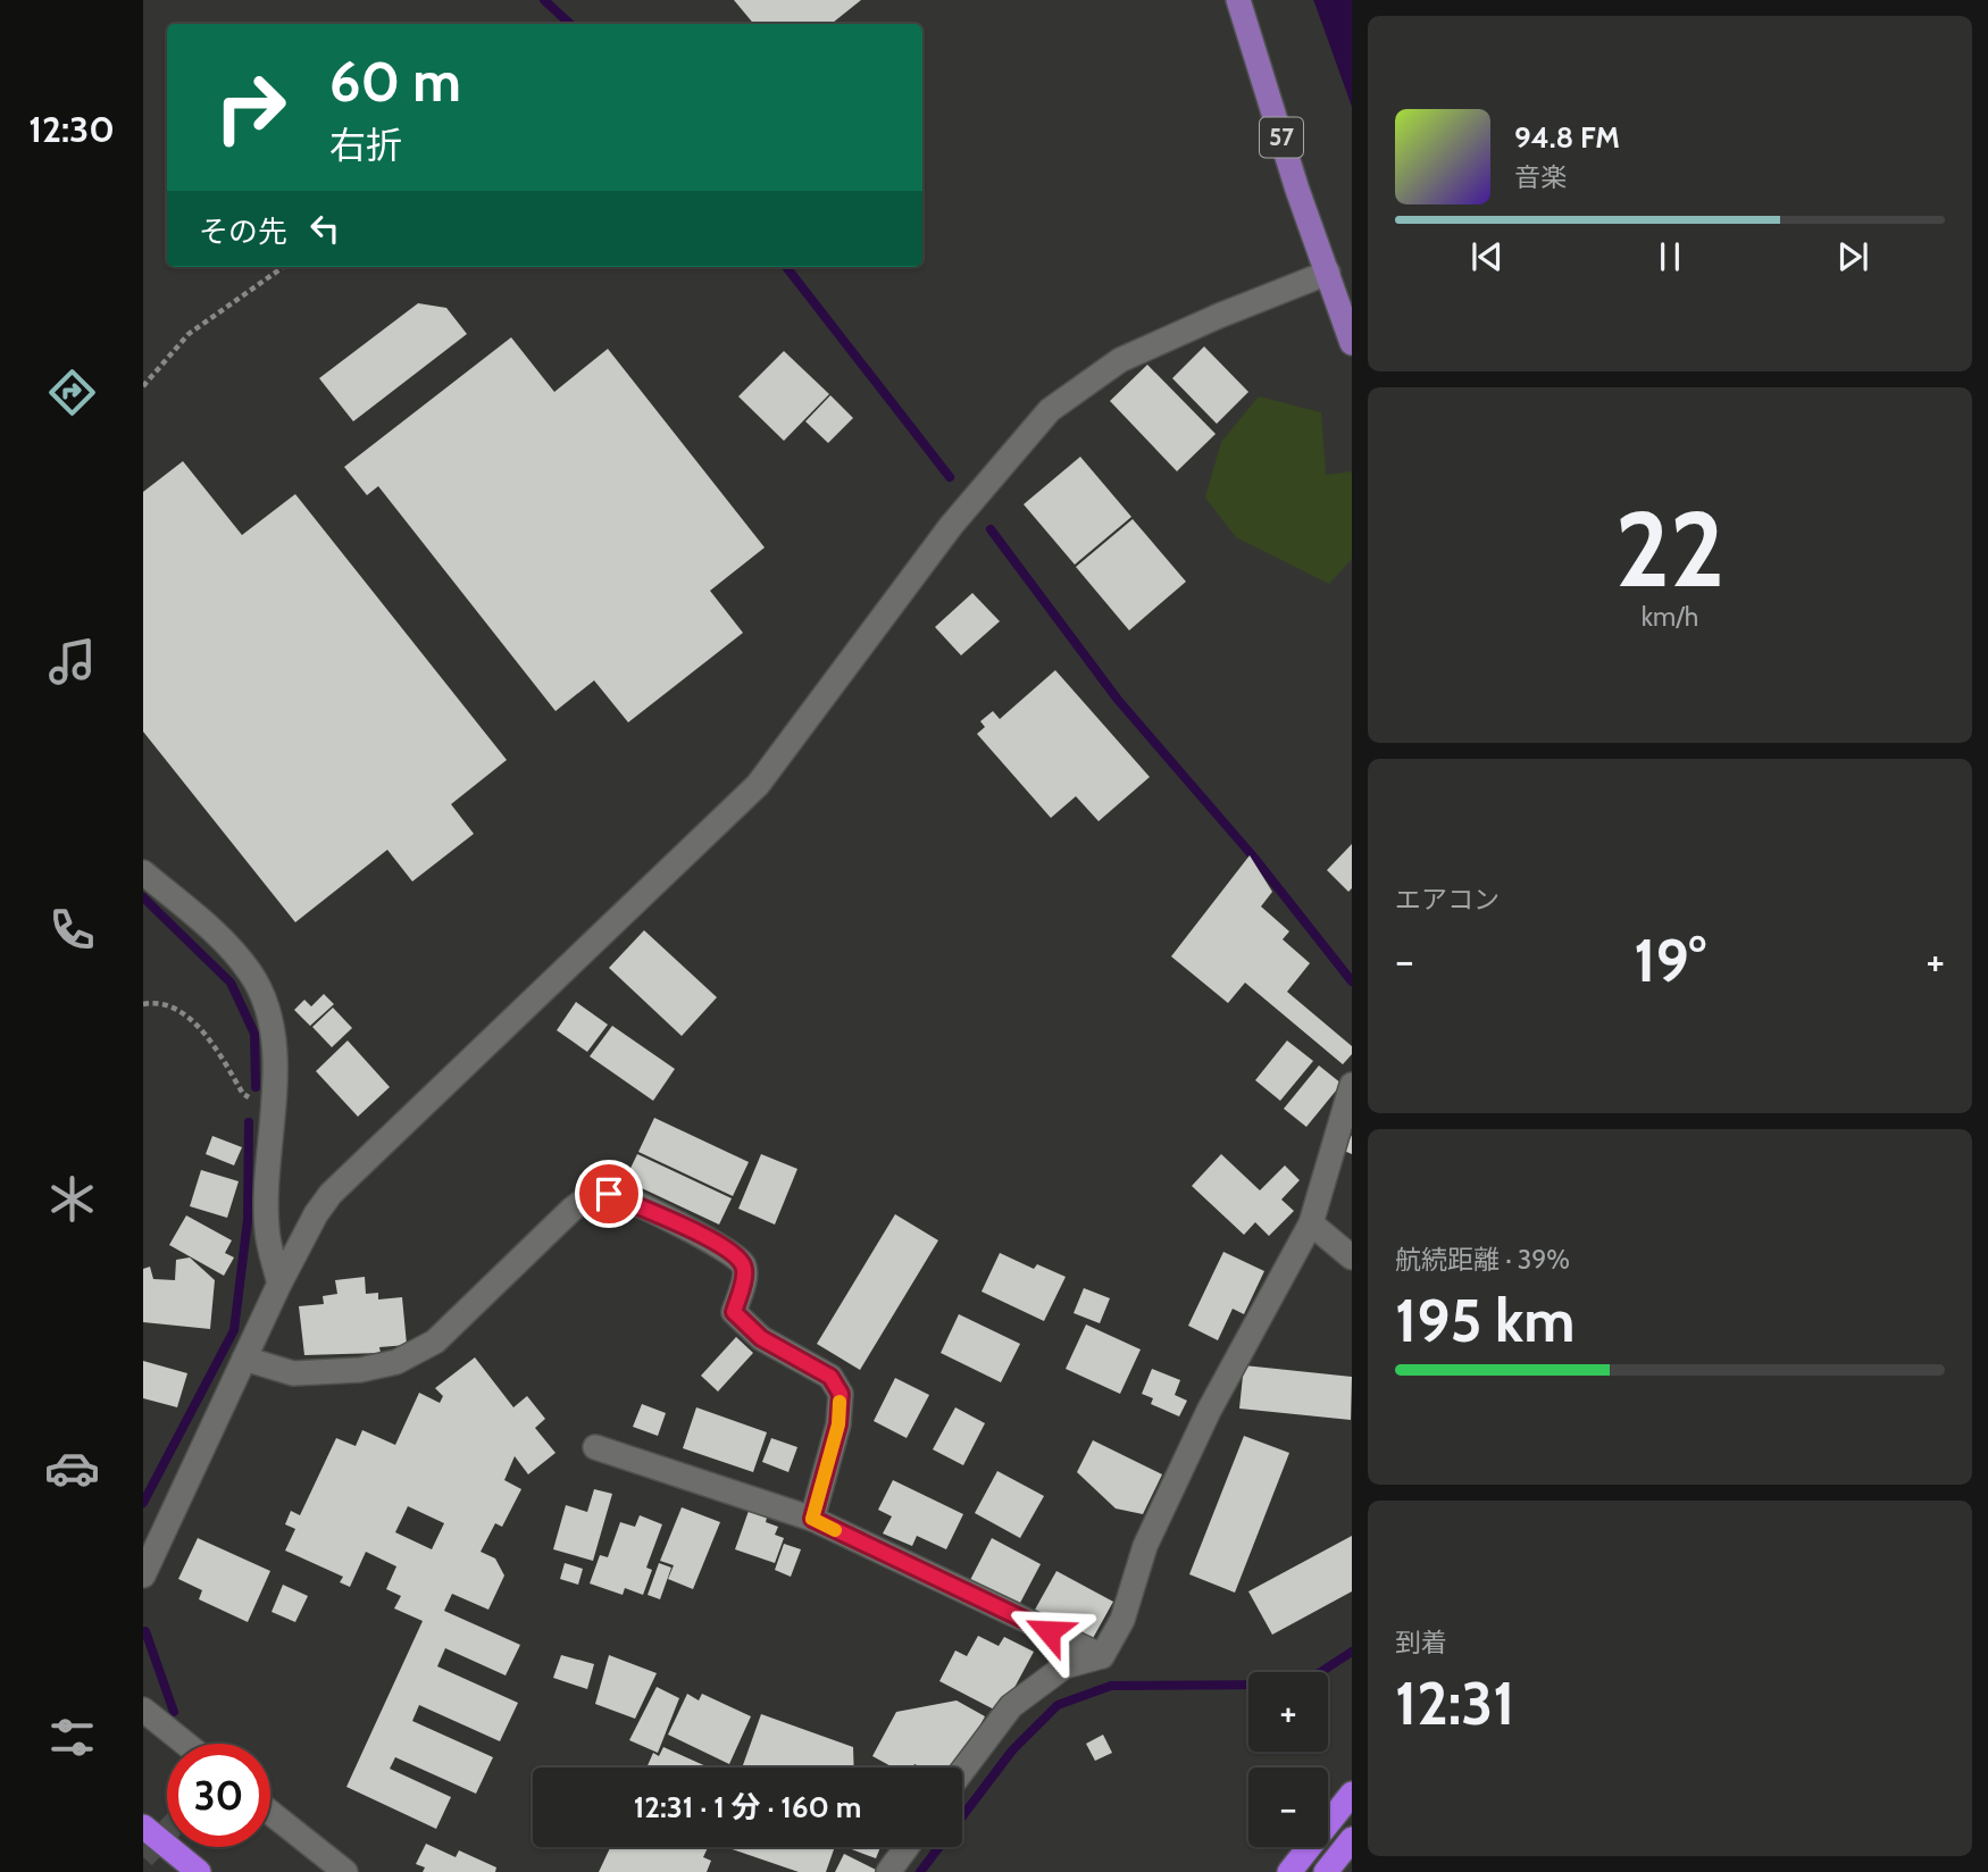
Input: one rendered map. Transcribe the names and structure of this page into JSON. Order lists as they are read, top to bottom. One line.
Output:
{"streets":{"main road":["57"]},"page":{"tabs":"12:30","turn":["60 m","右折"],"song":["94.8 FM","音楽"],"then":"その先","tile":[["22","km/h"],"エアコン",["航続距離 · 39%","195 km"],["到着","12:31"]],"heat":["−","19°","+"],"map_buttons":["+","−"],"limit":"30","trip":"12:31 · 1 分 · 160 m"}}
